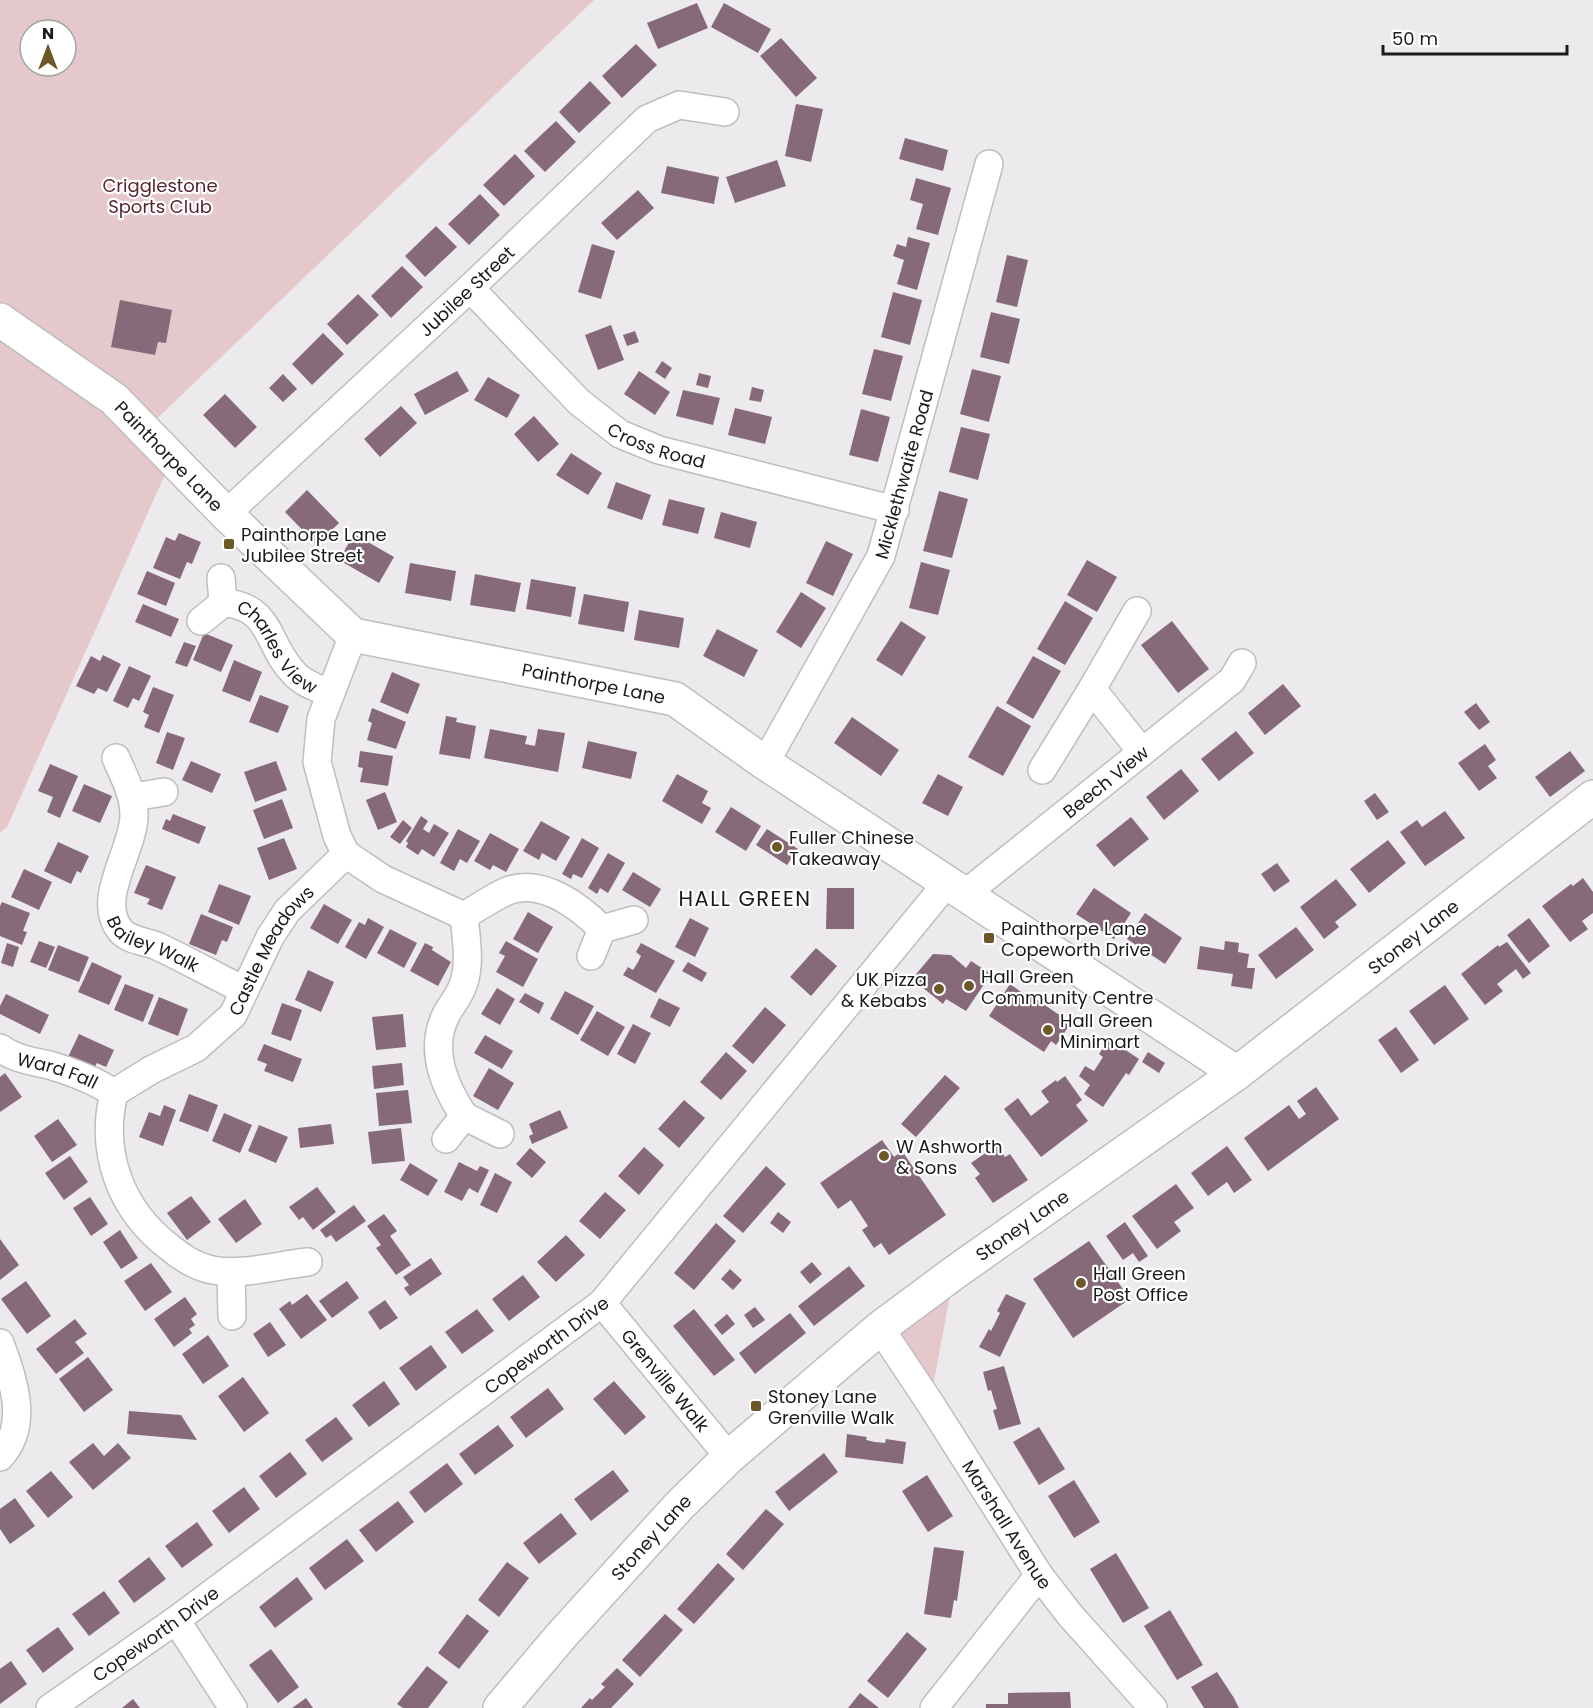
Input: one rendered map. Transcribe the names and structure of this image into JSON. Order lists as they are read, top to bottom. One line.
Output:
{"streets":{"street":["Jubilee Street","Cross Road","Painthorpe Lane","Micklethwaite Road","Charles View","Beech View","Stoney Lane","Bailey Walk","Castle Meadows","Ward Fall","Copeworth Drive","Grenville Walk","Marshall Avenue"]},"crossings":[["Jubilee Street","Cross Road"],["Jubilee Street","Painthorpe Lane"],["Cross Road","Micklethwaite Road"],["Painthorpe Lane","Micklethwaite Road"],["Painthorpe Lane","Beech View"],["Painthorpe Lane","Stoney Lane"],["Painthorpe Lane","Copeworth Drive"],["Beech View","Copeworth Drive"],["Stoney Lane","Grenville Walk"],["Stoney Lane","Marshall Avenue"],["Bailey Walk","Castle Meadows"],["Castle Meadows","Ward Fall"],["Copeworth Drive","Grenville Walk"]],"districts":["HALL GREEN"],"parks":["Crigglestone Sports Club"],"places":{"transit":["Painthorpe Lane Jubilee Street","Painthorpe Lane Copeworth Drive","Stoney Lane Grenville Walk"],"other":["Fuller Chinese Takeaway","Hall Green Community Centre","UK Pizza & Kebabs","Hall Green Minimart","W Ashworth & Sons","Hall Green Post Office"]},"scale_bar":"50 m","north":"top"}
